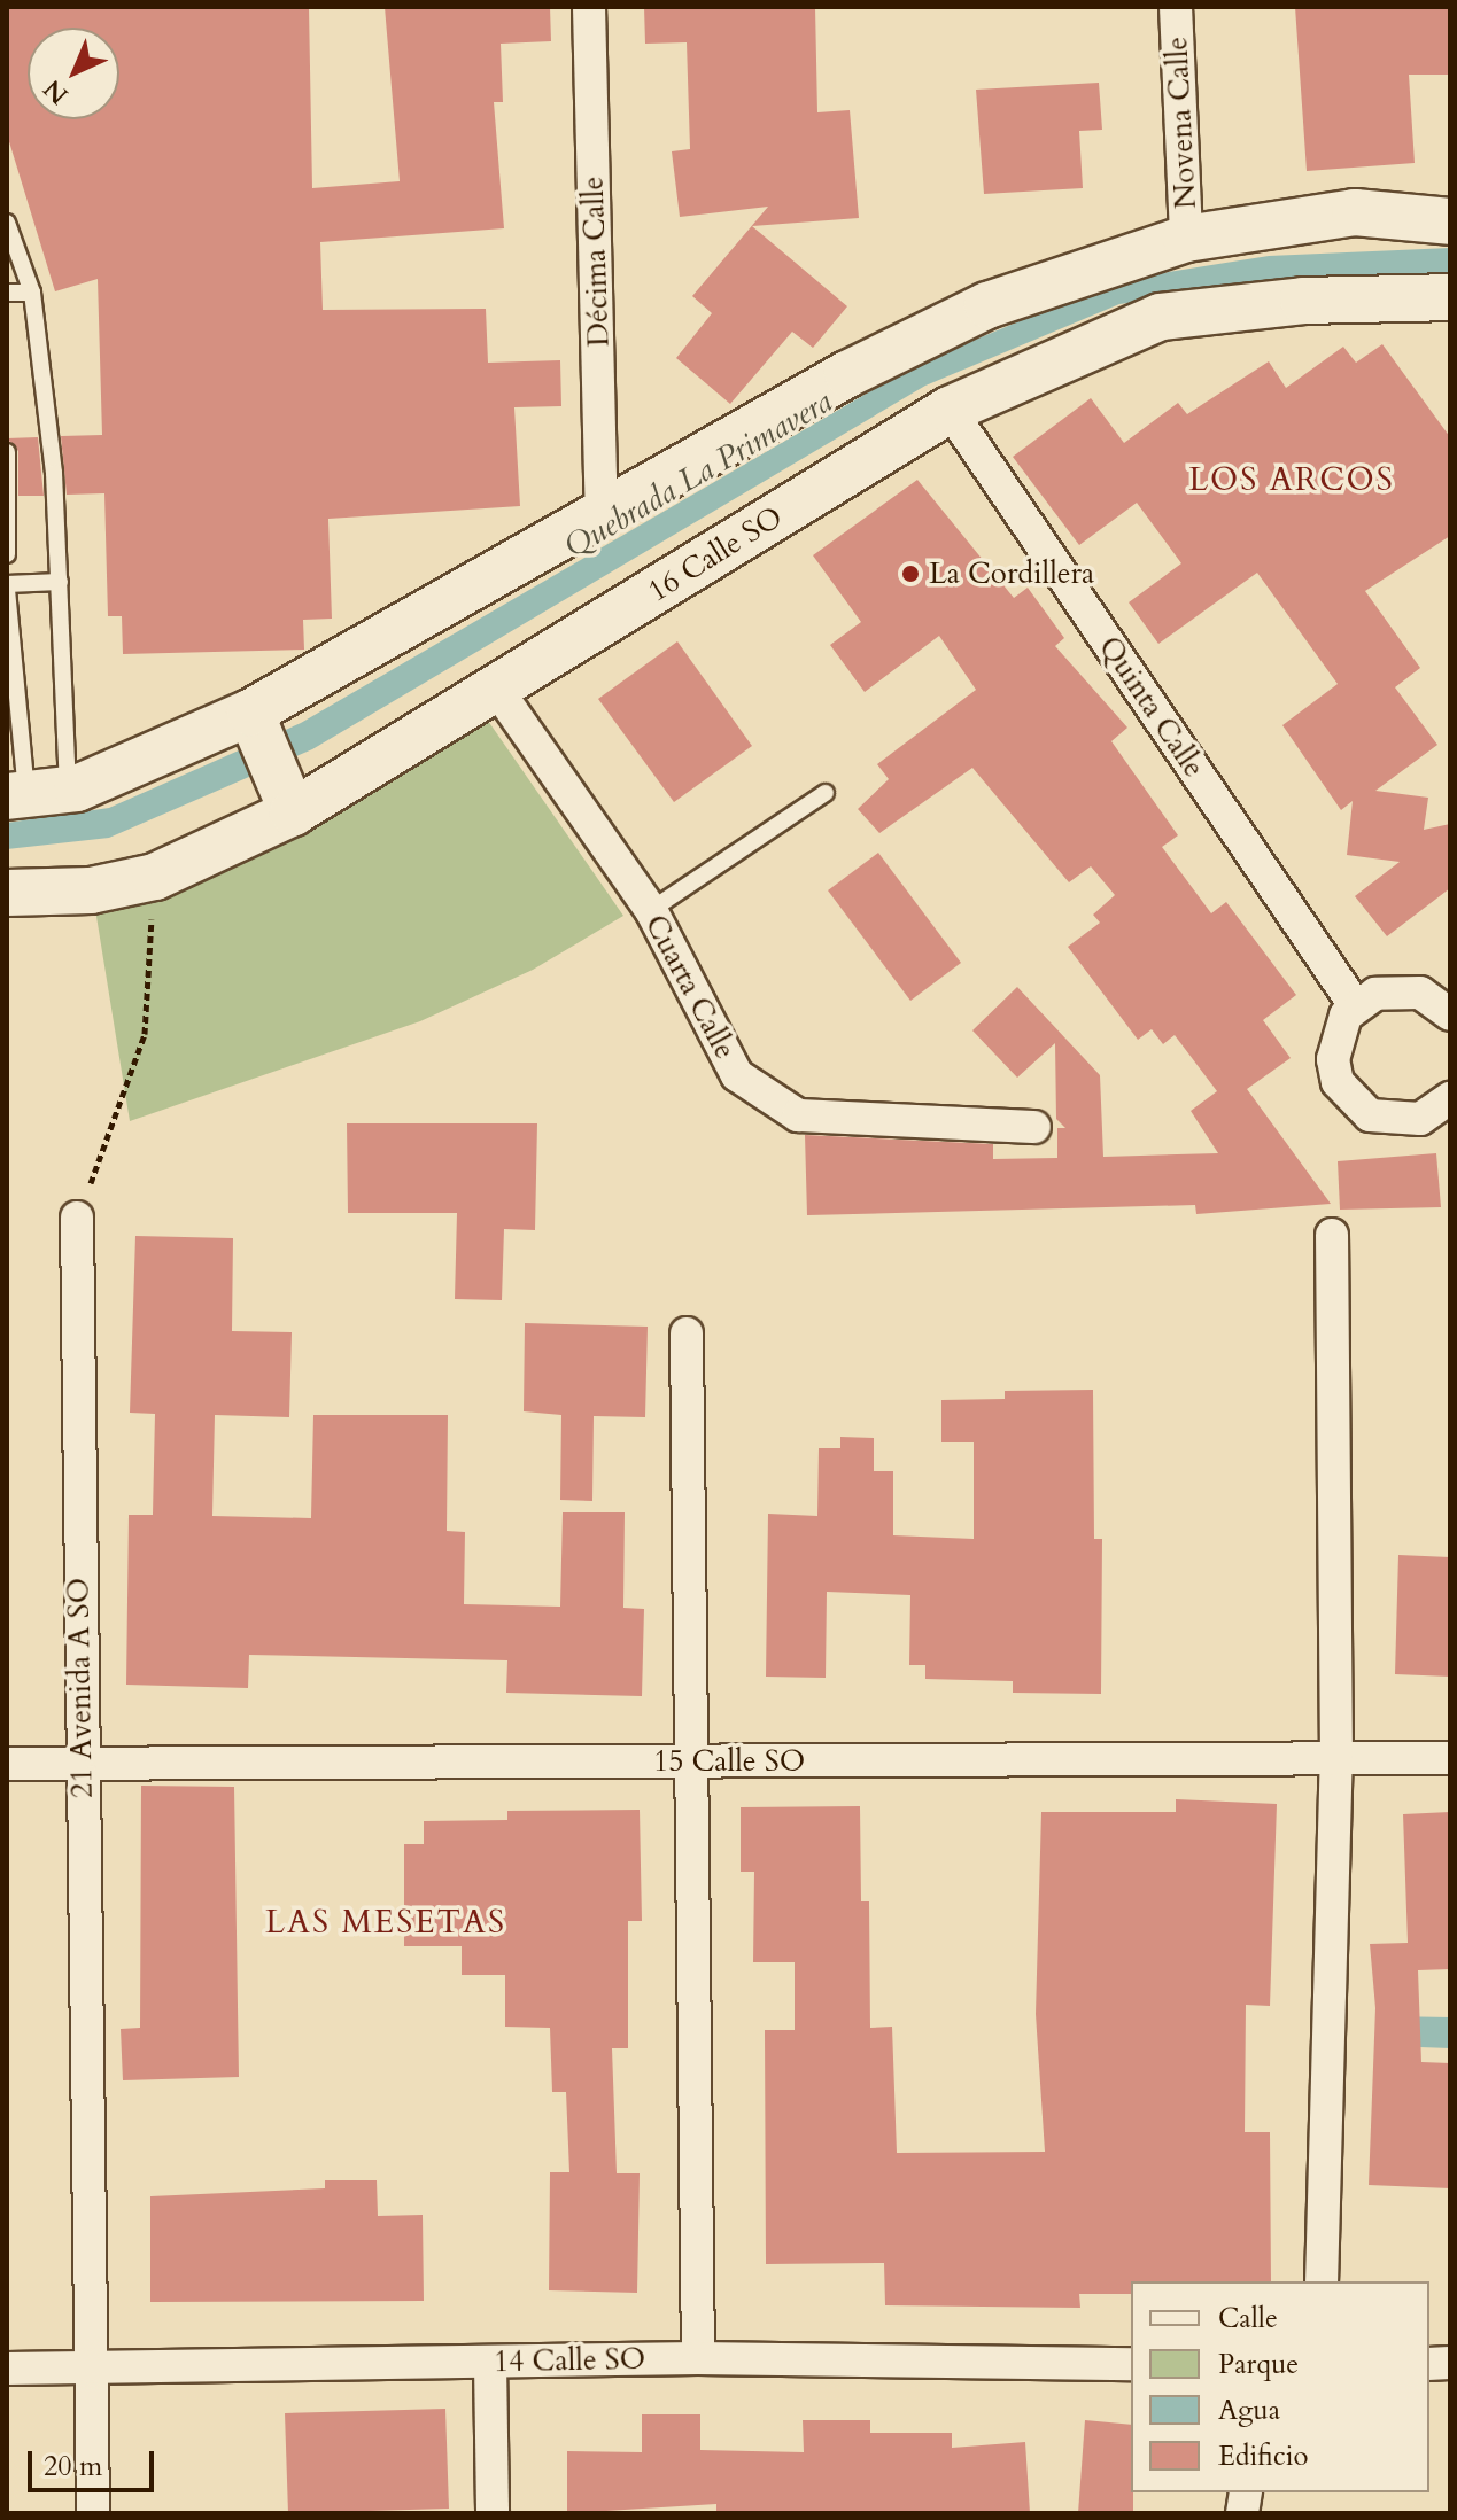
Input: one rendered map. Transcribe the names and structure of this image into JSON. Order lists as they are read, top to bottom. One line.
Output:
{"streets":{"street":["Novena Calle","Décima Calle","16 Calle SO","Quinta Calle","Cuarta Calle","21 Avenida A SO","15 Calle SO","14 Calle SO"]},"crossings":[["16 Calle SO","Quinta Calle"],["16 Calle SO","Cuarta Calle"],["21 Avenida A SO","15 Calle SO"],["21 Avenida A SO","14 Calle SO"]],"districts":["LOS ARCOS","LAS MESETAS"],"water":["Quebrada La Primavera"],"places":["La Cordillera"],"legend":["Calle","Parque","Agua","Edificio"],"scale_bar":"20 m","north":"bottom left"}
